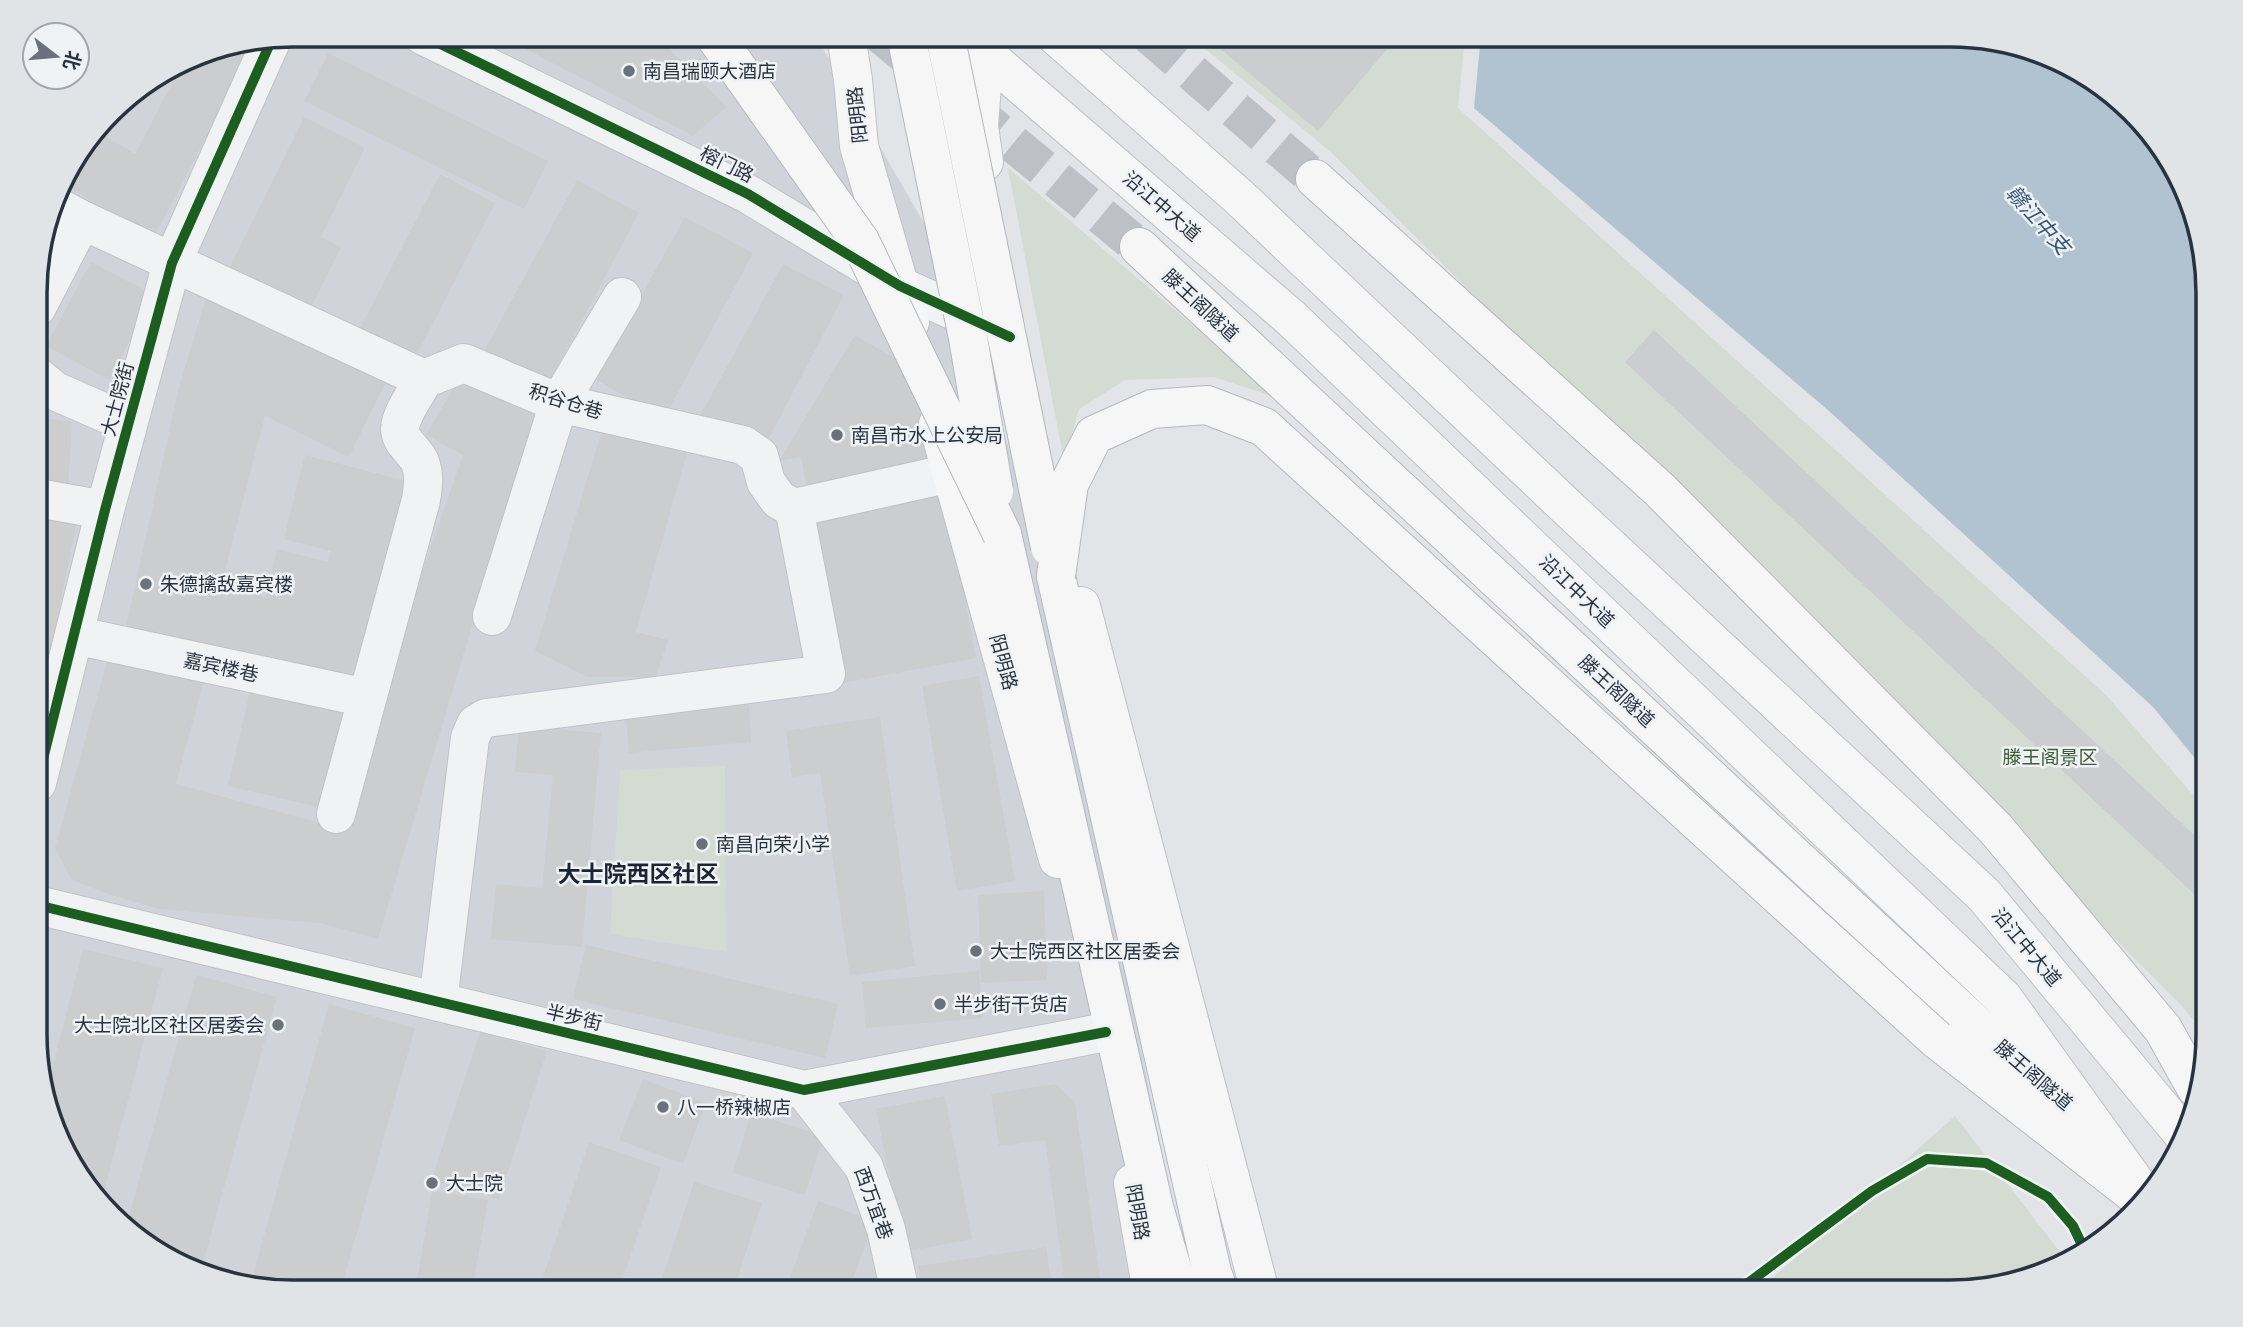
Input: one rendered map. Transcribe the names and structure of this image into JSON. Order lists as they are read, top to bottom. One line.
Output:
{"streets":{"main road":["阳明路","沿江中大道","滕王阁隧道"],"street":["榕门路","大士院街","积谷仓巷","嘉宾楼巷","半步街","西万宜巷"]},"crossings":[["阳明路","榕门路"],["阳明路","半步街"],["沿江中大道","滕王阁隧道"],["大士院街","嘉宾楼巷"],["半步街","西万宜巷"]],"districts":["大士院西区社区"],"water":["赣江中支"],"parks":["滕王阁景区"],"places":["南昌瑞颐大酒店","南昌市水上公安局","朱德擒敌嘉宾楼","南昌向荣小学","大士院西区社区居委会","半步街干货店","大士院北区社区居委会","八一桥辣椒店","大士院"],"north":"right"}
